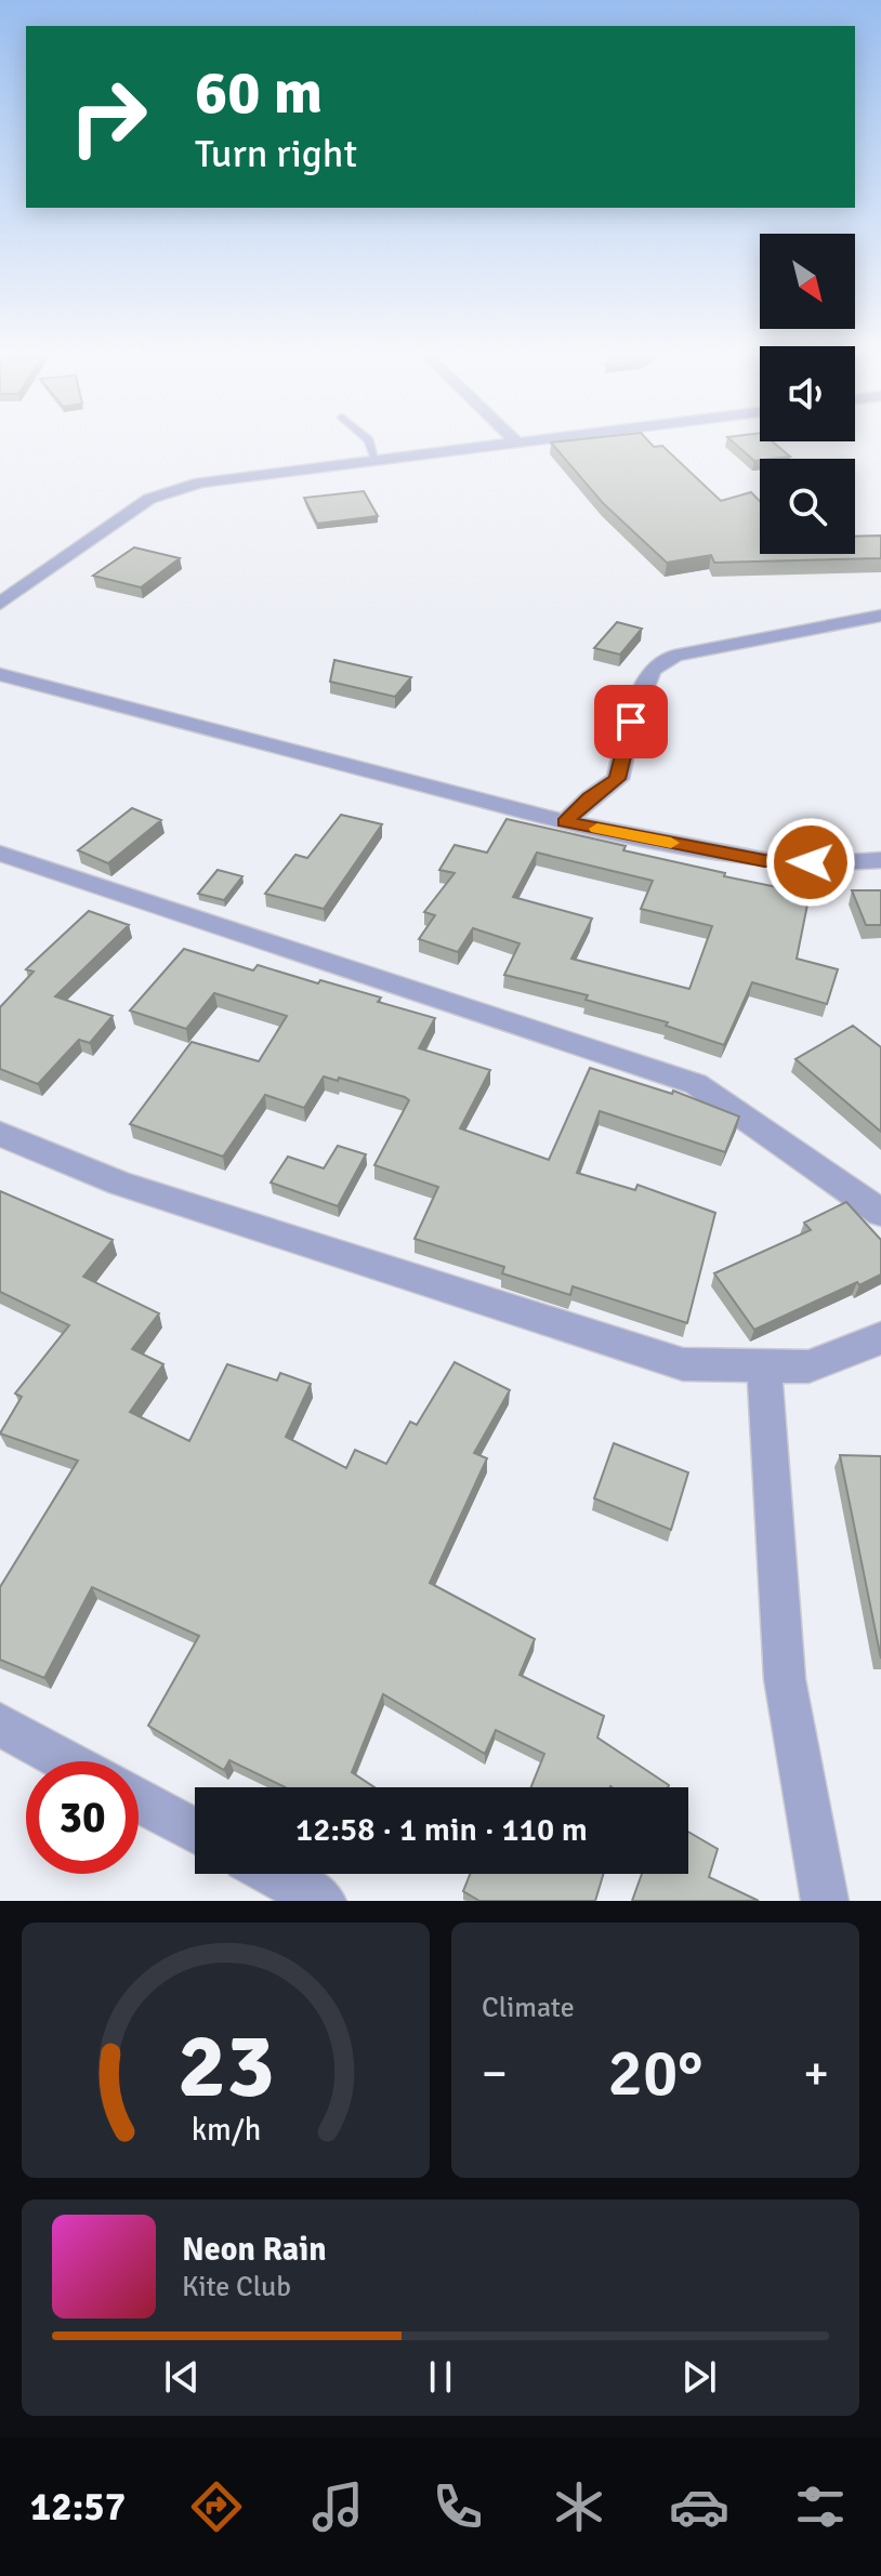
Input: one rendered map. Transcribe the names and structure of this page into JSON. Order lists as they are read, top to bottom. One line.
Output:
{"north":"bottom right","page":{"turn":["60 m","Turn right"],"limit":"30","trip":"12:58 · 1 min · 110 m","tile":"Climate","heat":["−","20°","+"],"song":["Neon Rain","Kite Club"],"tabs":"12:57","gauge":["23","km/h"]}}
